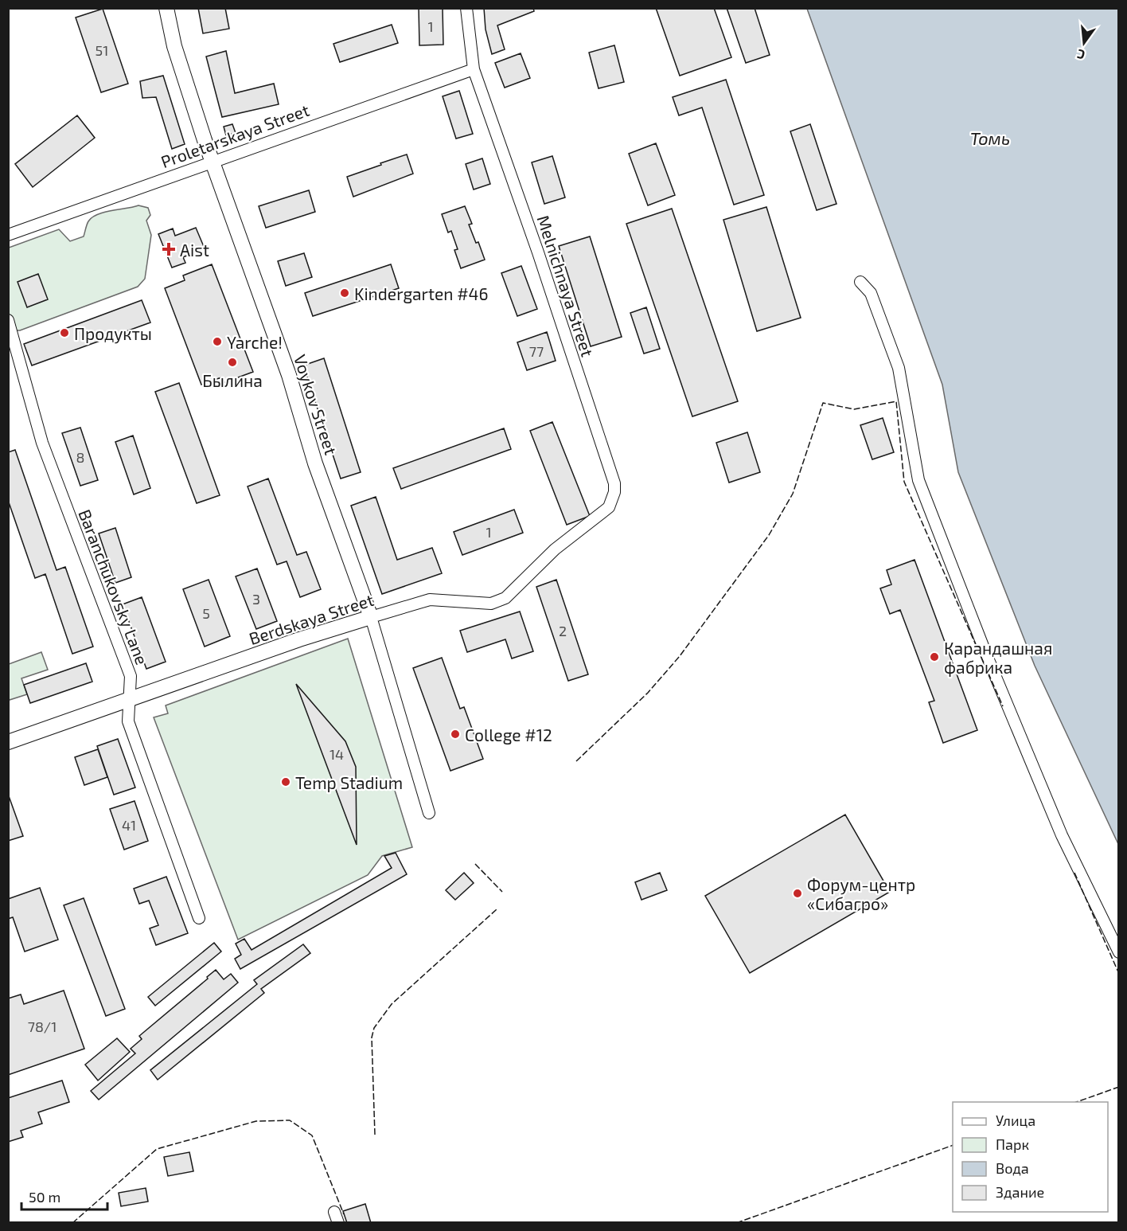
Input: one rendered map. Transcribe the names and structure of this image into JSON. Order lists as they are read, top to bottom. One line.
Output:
{"streets":{"street":["Proletarskaya Street","Melnichnaya Street","Voykov Street","Baranchukovsky Lane","Berdskaya Street"]},"crossings":[["Proletarskaya Street","Melnichnaya Street"],["Proletarskaya Street","Voykov Street"],["Melnichnaya Street","Berdskaya Street"],["Voykov Street","Berdskaya Street"],["Baranchukovsky Lane","Berdskaya Street"]],"water":["Томь"],"places":{"health":["Aist"],"other":["Kindergarten #46","Продукты","Yarche!","Былина","Карандашная фабрика","College #12","Temp Stadium","Форум-центр «Сибагро»"]},"house_numbers":["1","51","77","8","1","3","5","2","14","41","78/1"],"legend":["Улица","Парк","Вода","Здание"],"scale_bar":"50 m","north":"bottom"}
